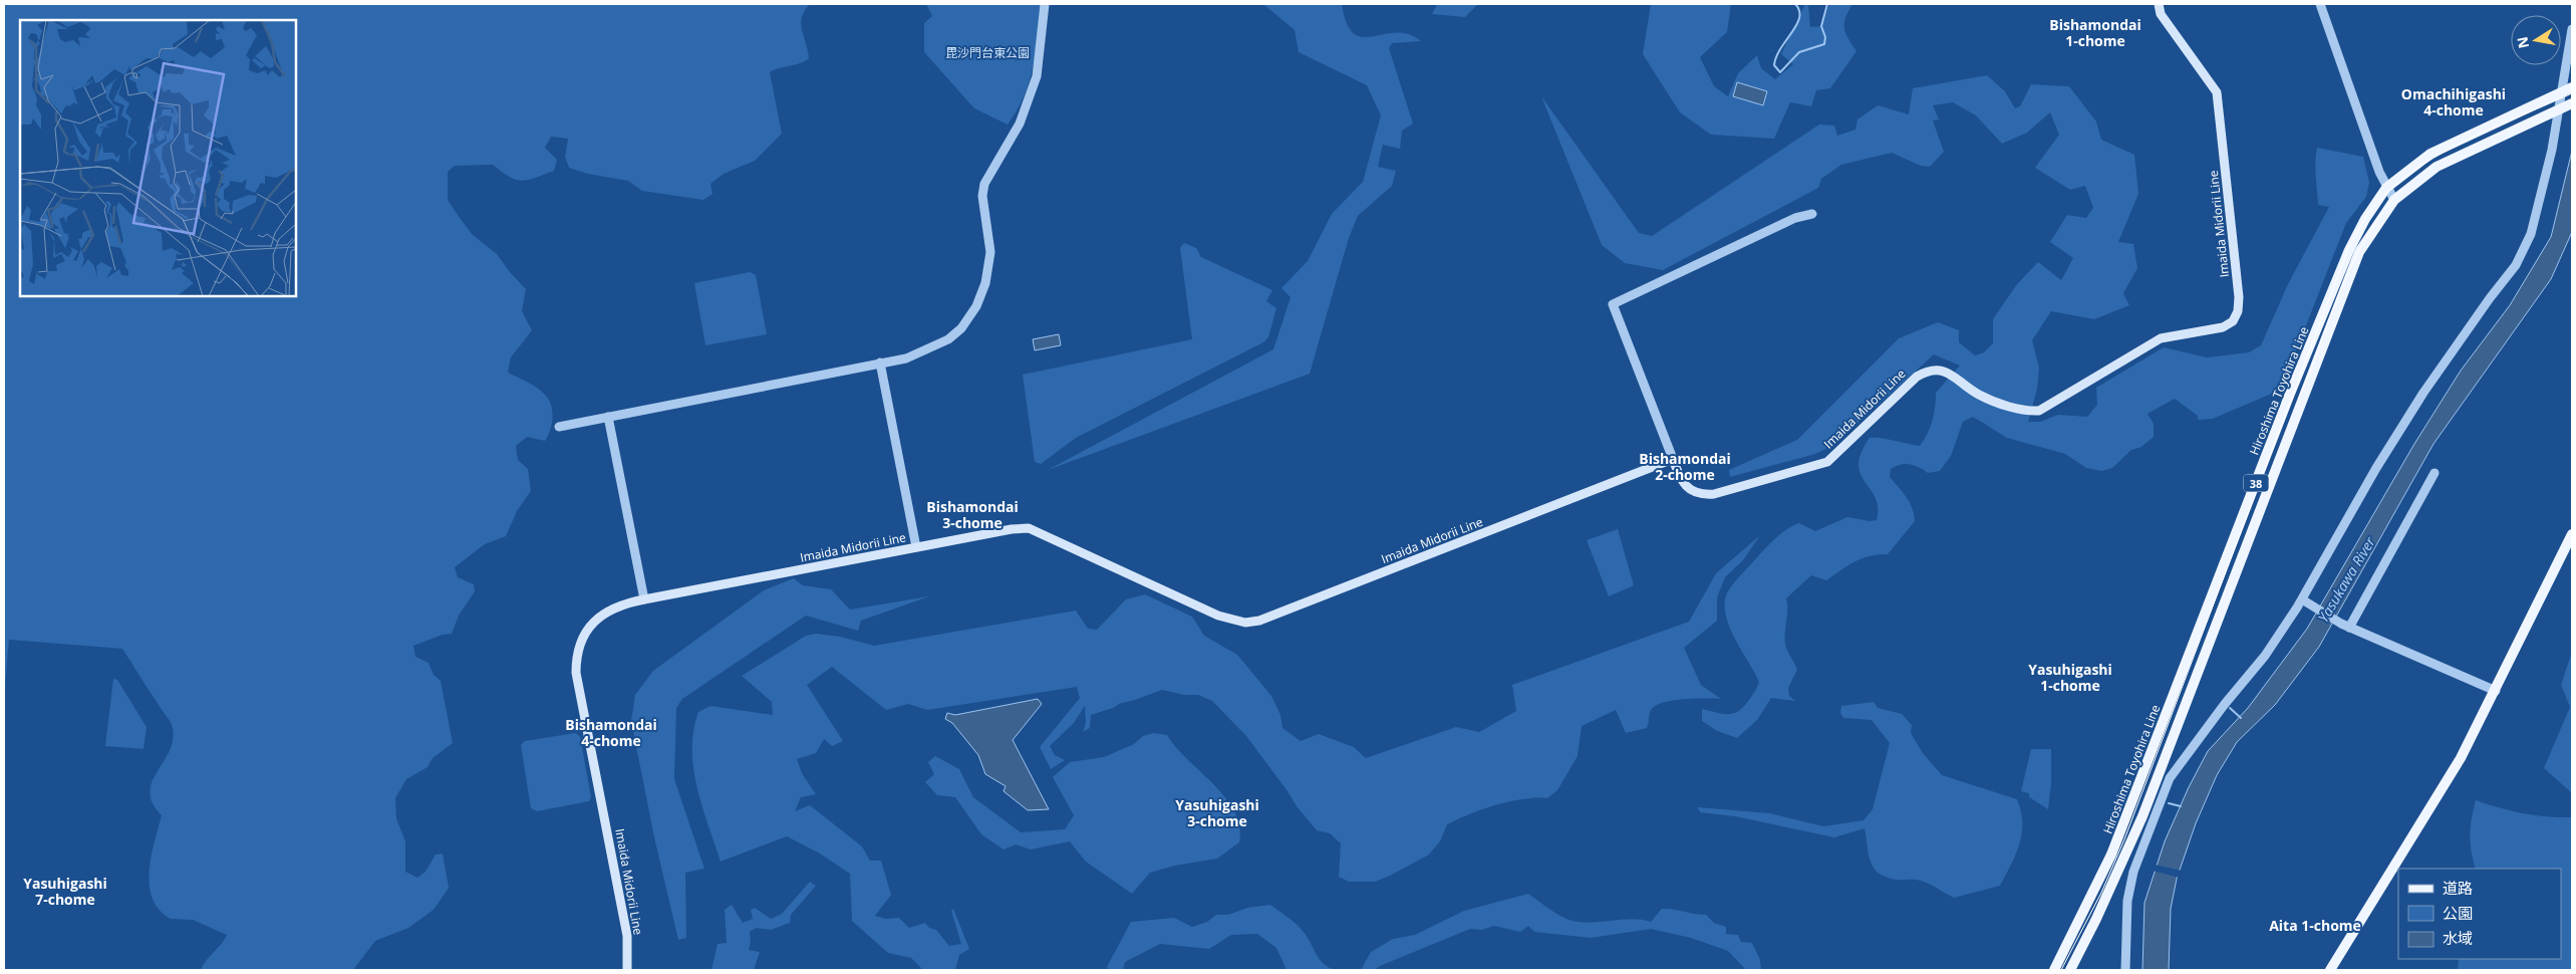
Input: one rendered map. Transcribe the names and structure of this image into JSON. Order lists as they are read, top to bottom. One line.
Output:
{"streets":{"main road":["Imaida Midorii Line","Hiroshima Toyohira Line","38"]},"districts":["Bishamondai 1-chome","Omachihigashi 4-chome","Bishamondai 2-chome","Bishamondai 3-chome","Yasuhigashi 1-chome","Bishamondai 4-chome","Yasuhigashi 3-chome","Yasuhigashi 7-chome","Aita 1-chome"],"water":["Yasukawa River"],"parks":["毘沙門台東公園"],"legend":["道路","公園","水域"],"north":"left"}
